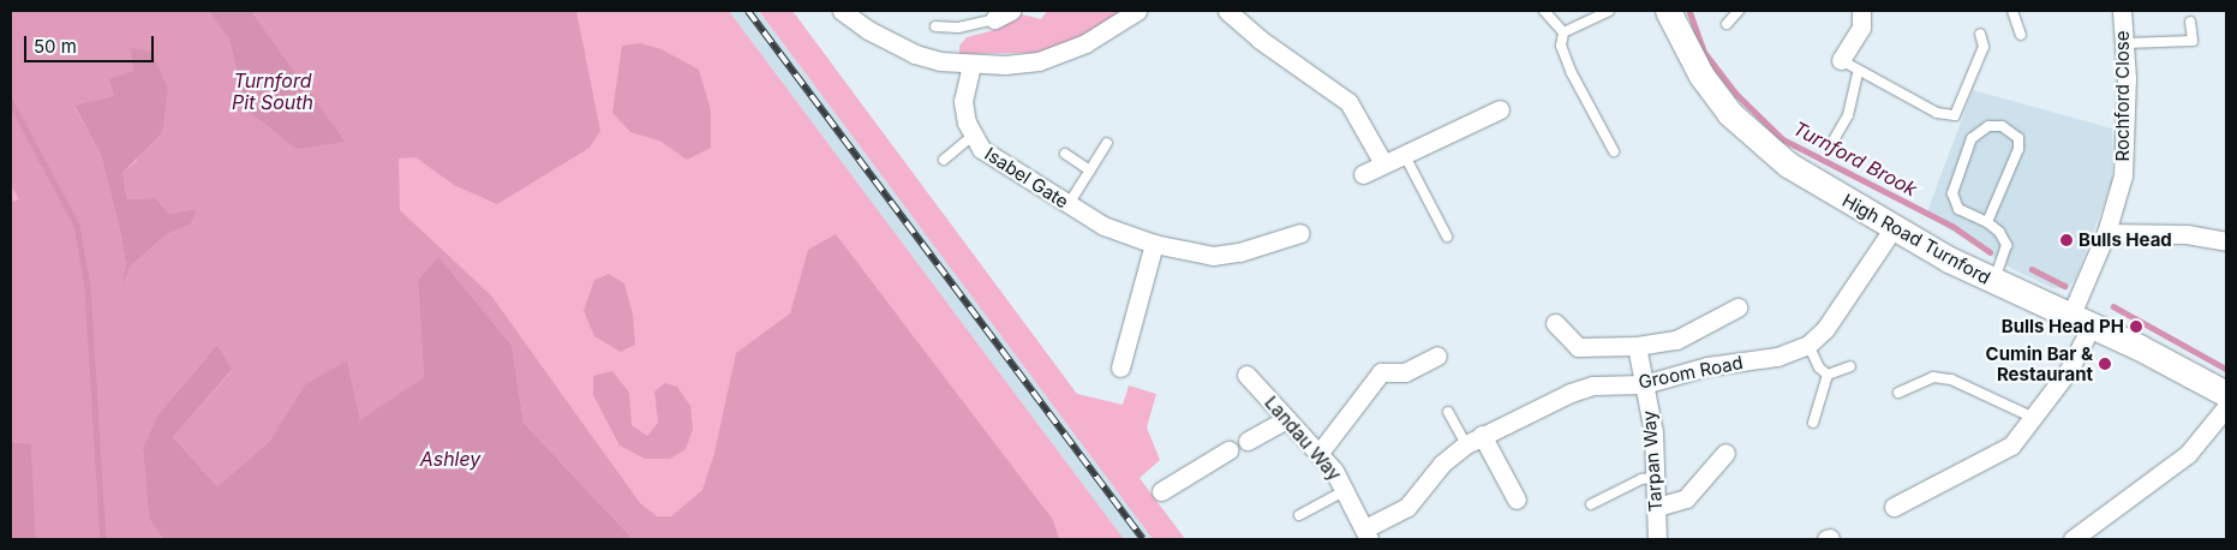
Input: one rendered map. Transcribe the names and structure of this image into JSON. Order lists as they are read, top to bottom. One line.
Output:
{"streets":{"main road":["High Road Turnford"],"street":["Rochford Close","Isabel Gate","Groom Road","Landau Way","Tarpan Way"]},"crossings":[["Rochford Close","High Road Turnford"],["High Road Turnford","Groom Road"],["Groom Road","Landau Way"],["Groom Road","Tarpan Way"]],"water":["Turnford Pit South","Turnford Brook","Ashley"],"places":["Bulls Head","Bulls Head PH","Cumin Bar & Restaurant"],"scale_bar":"50 m"}
